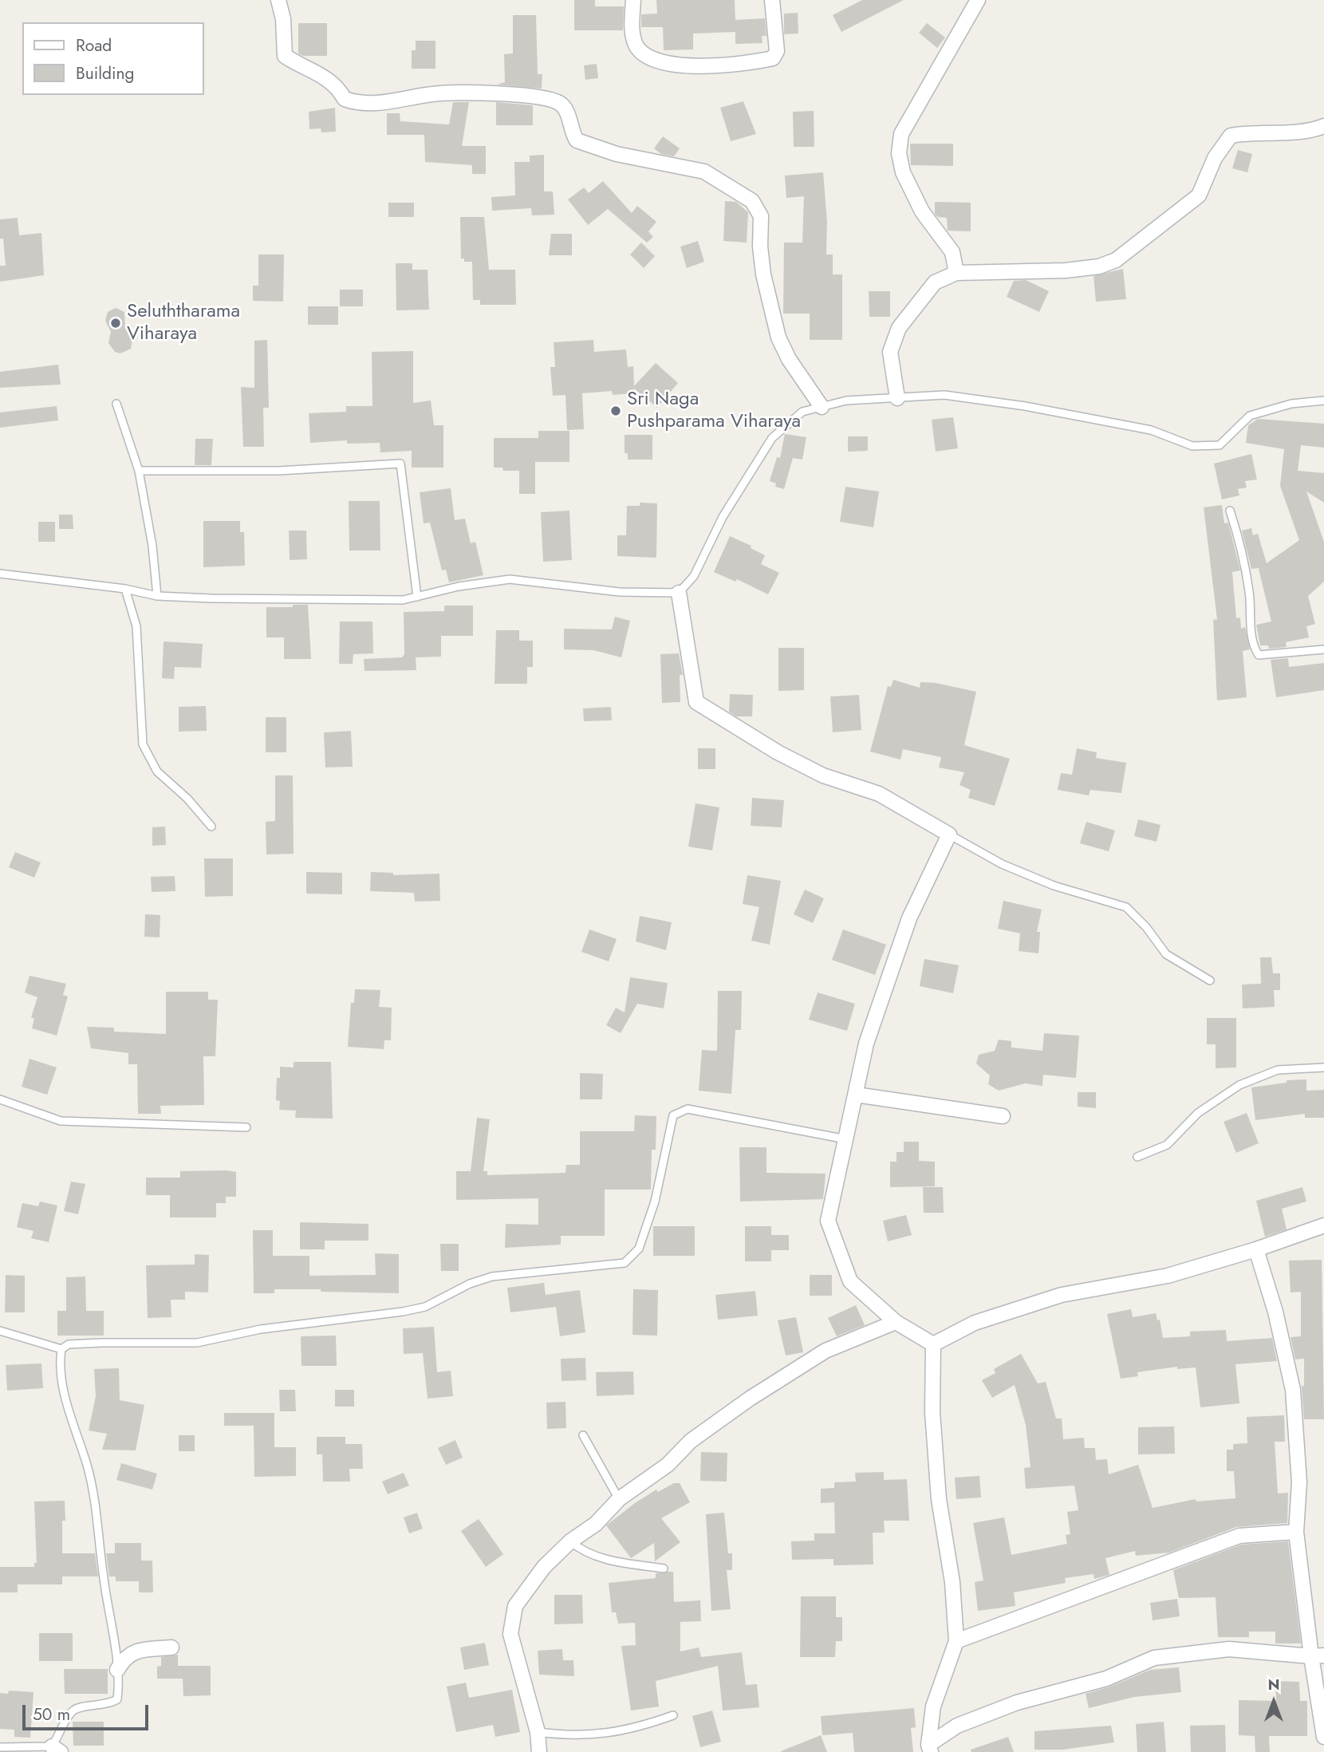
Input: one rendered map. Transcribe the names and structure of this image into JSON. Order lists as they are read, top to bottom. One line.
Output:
{"places":["Seluththarama Viharaya","Sri Naga Pushparama Viharaya"],"legend":["Road","Building"],"scale_bar":"50 m","north":"top"}
